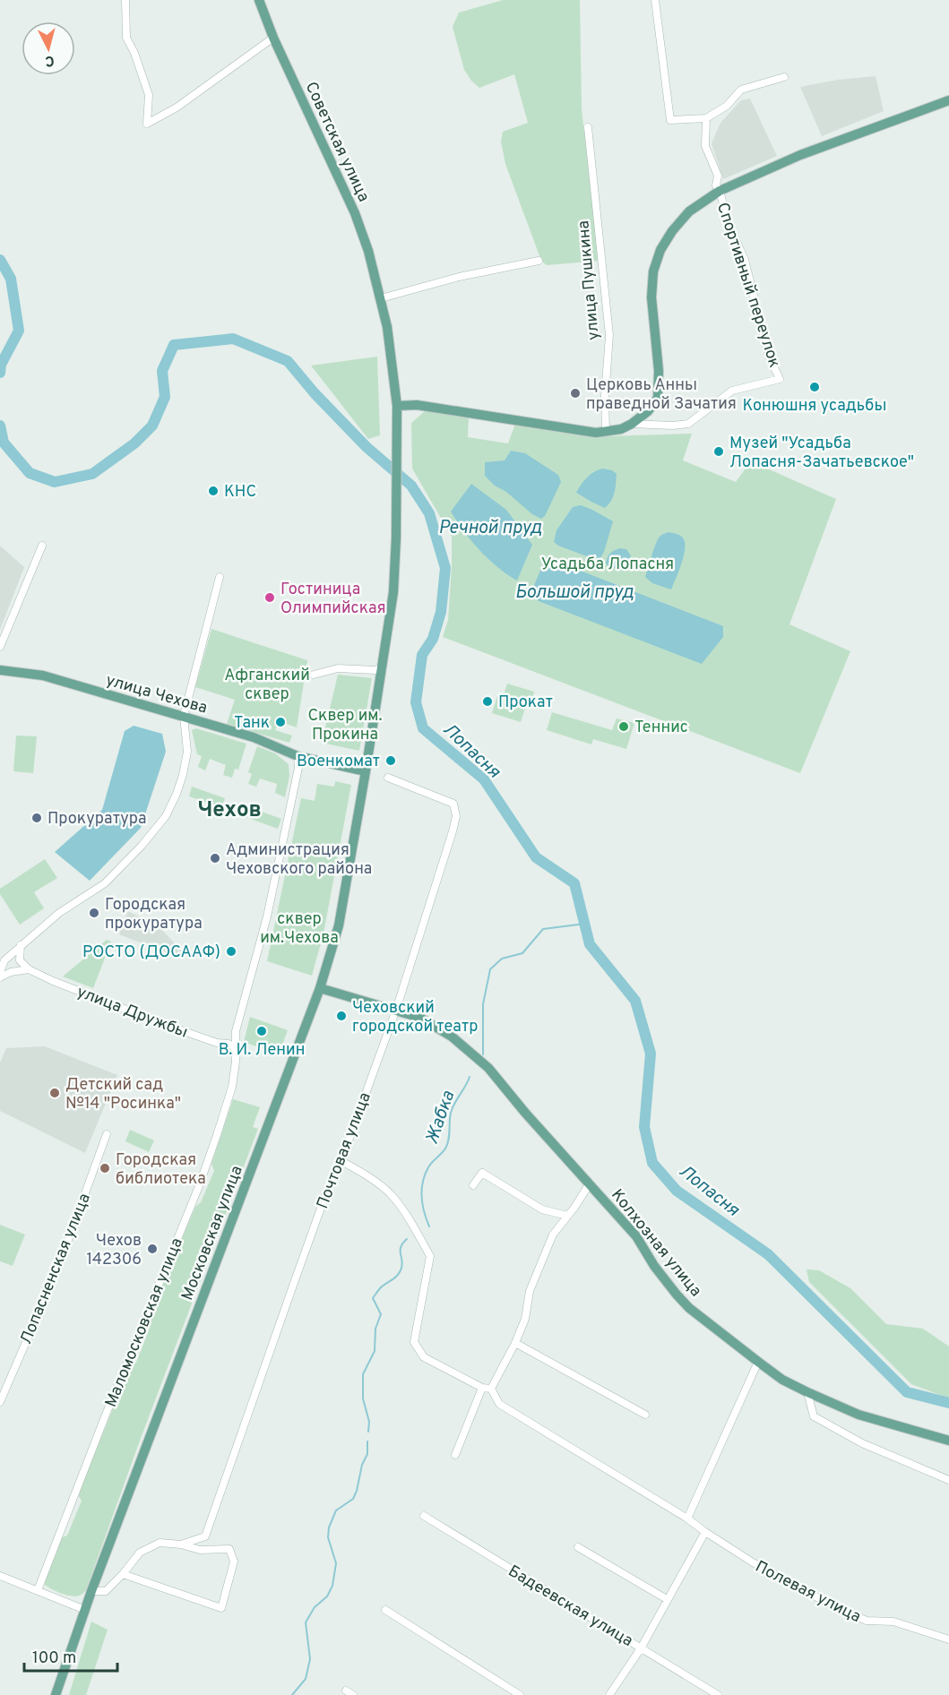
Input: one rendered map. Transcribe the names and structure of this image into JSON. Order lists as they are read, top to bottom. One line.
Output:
{"streets":{"main road":["Советская улица","улица Чехова","Московская улица","Колхозная улица"],"street":["улица Пушкина","Спортивный переулок","улица Дружбы","Почтовая улица","Лопасненская улица","Маломосковская улица","Полевая улица","Бадеевская улица"]},"crossings":[["Советская улица","Московская улица"],["улица Чехова","Московская улица"],["Почтовая улица","Московская улица"],["Почтовая улица","Колхозная улица"],["Московская улица","Колхозная улица"]],"districts":["Чехов"],"water":["Речной пруд","Большой пруд","Лопасня","Жабка"],"parks":["Усадьба Лопасня","Афганский сквер","Сквер им. Прокина","сквер им.Чехова"],"places":["Конюшня усадьбы","Церковь Анны праведной Зачатия","Музей \"Усадьба Лопасня-Зачатьевское\"","КНС","Гостиница Олимпийская","Прокат","Танк","Теннис","Военкомат","Прокуратура","Администрация Чеховского района","Городская прокуратура","РОСТО (ДОСААФ)","Чеховский городской театр","В. И. Ленин","Детский сад №14 \"Росинка\"","Городская библиотека","Чехов 142306"],"scale_bar":"100 m","north":"bottom"}
